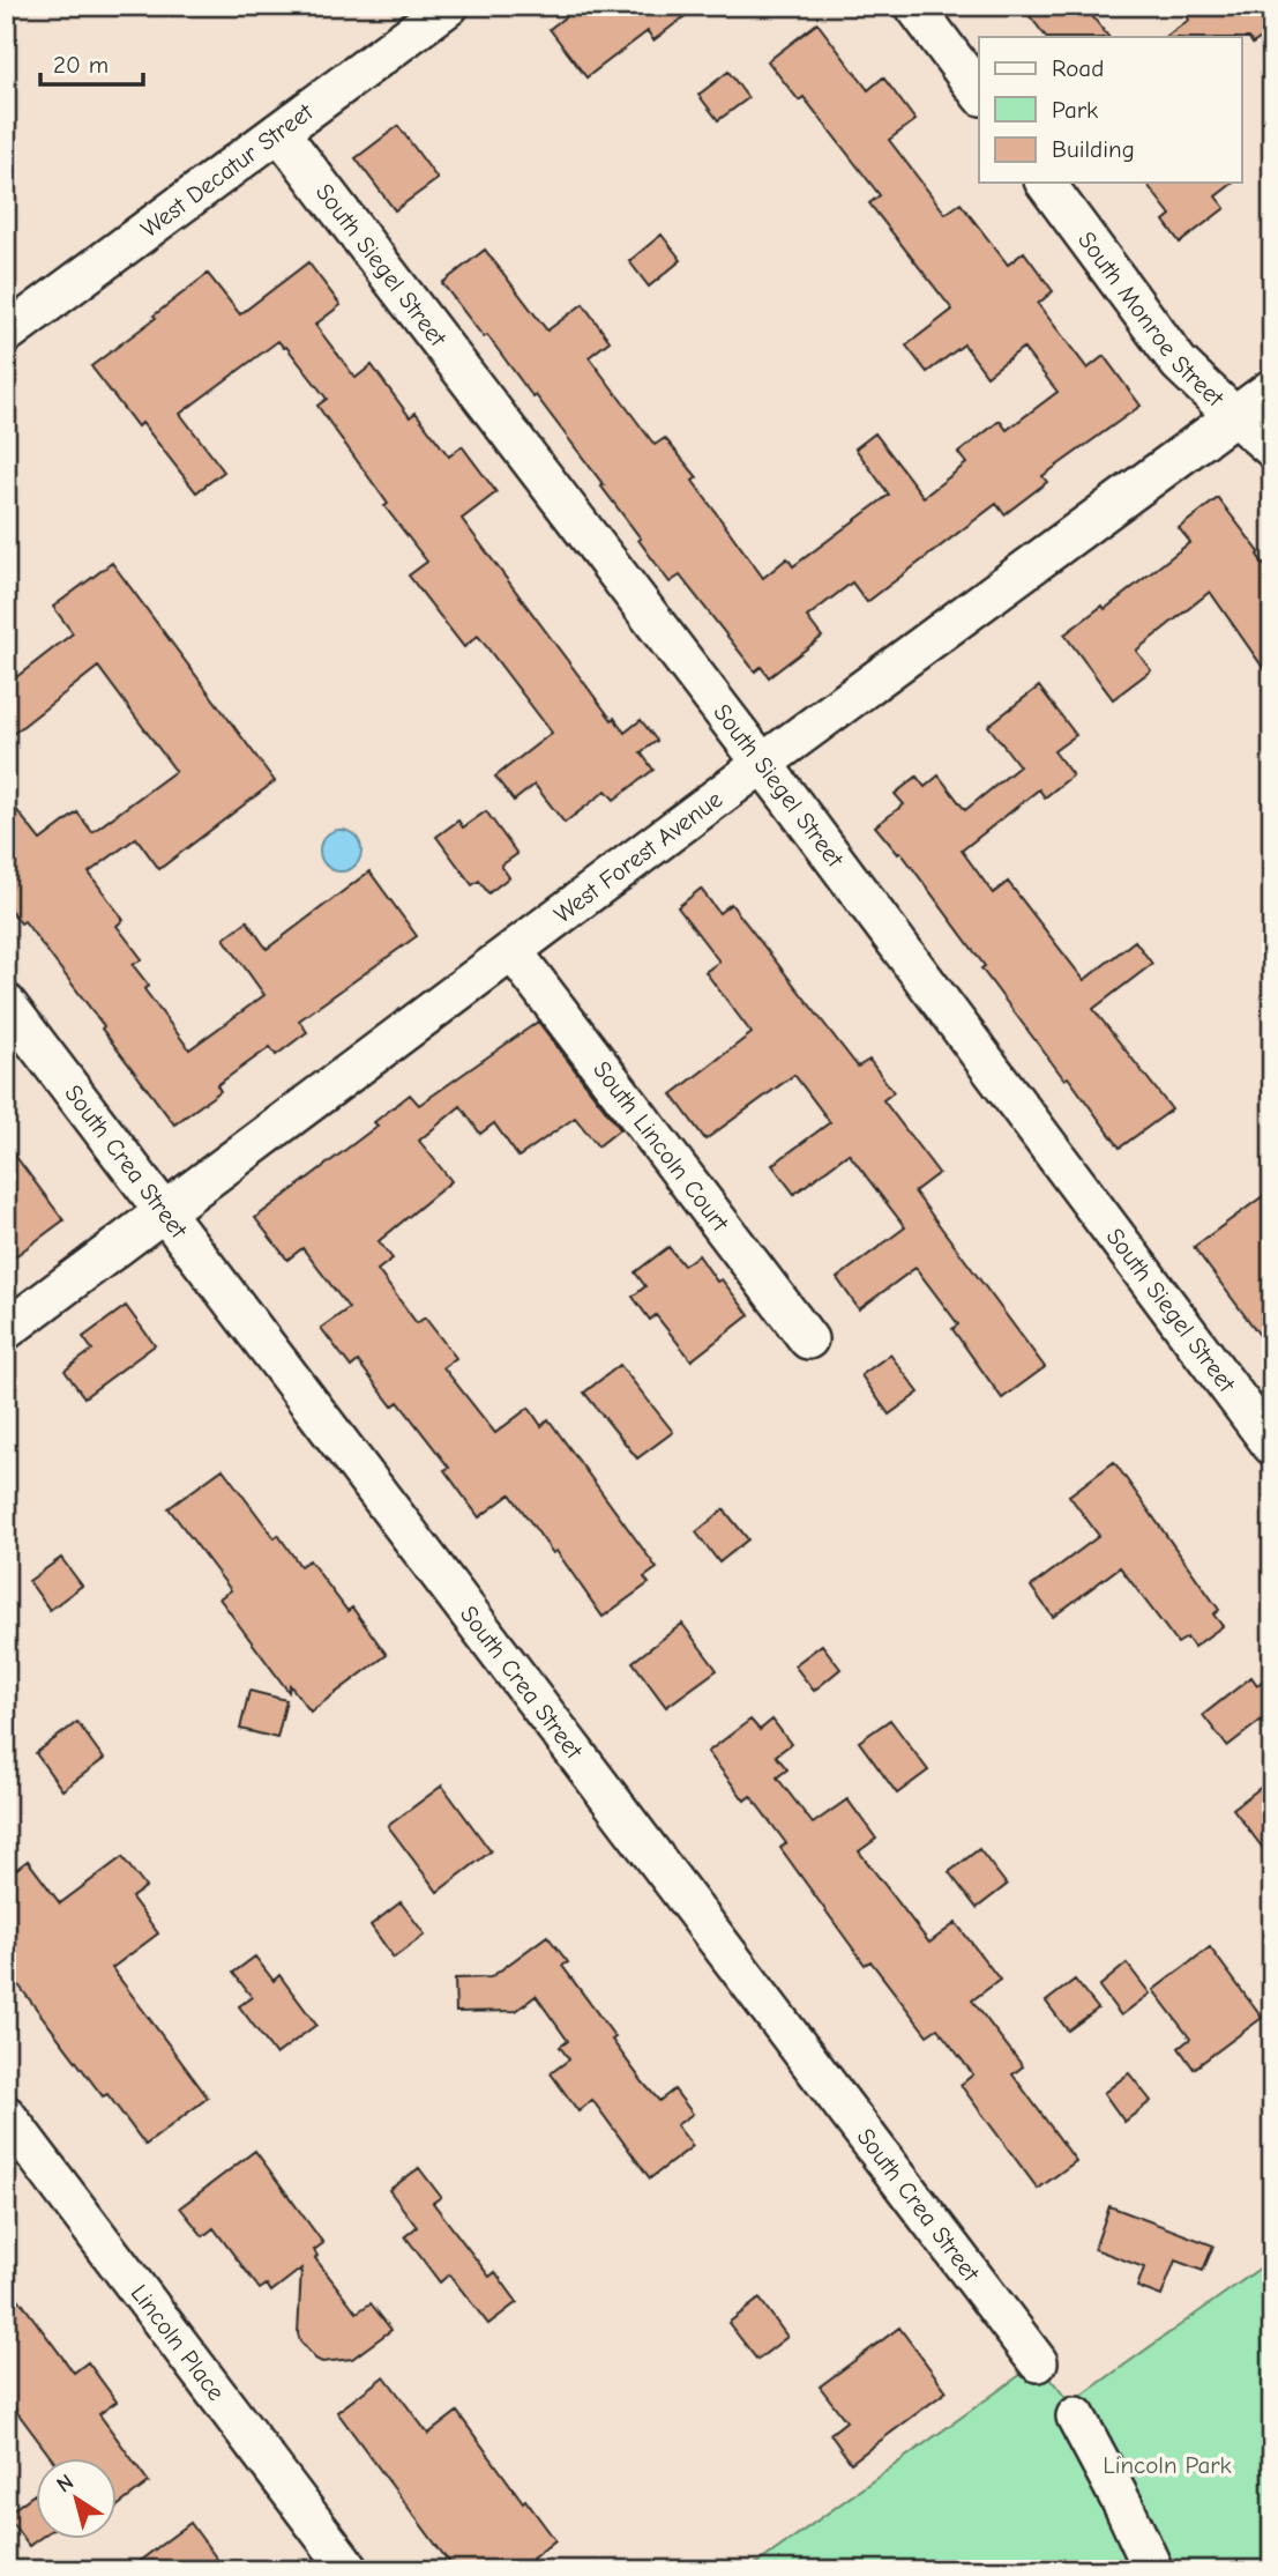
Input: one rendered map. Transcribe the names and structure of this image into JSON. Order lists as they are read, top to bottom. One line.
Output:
{"streets":{"street":["West Decatur Street","South Siegel Street","South Monroe Street","West Forest Avenue","South Lincoln Court","South Crea Street","Lincoln Place"]},"crossings":[["West Decatur Street","South Siegel Street"],["South Siegel Street","West Forest Avenue"],["South Monroe Street","West Forest Avenue"],["West Forest Avenue","South Lincoln Court"],["West Forest Avenue","South Crea Street"]],"parks":["Lincoln Park"],"legend":["Road","Park","Building"],"scale_bar":"20 m","north":"top left"}
